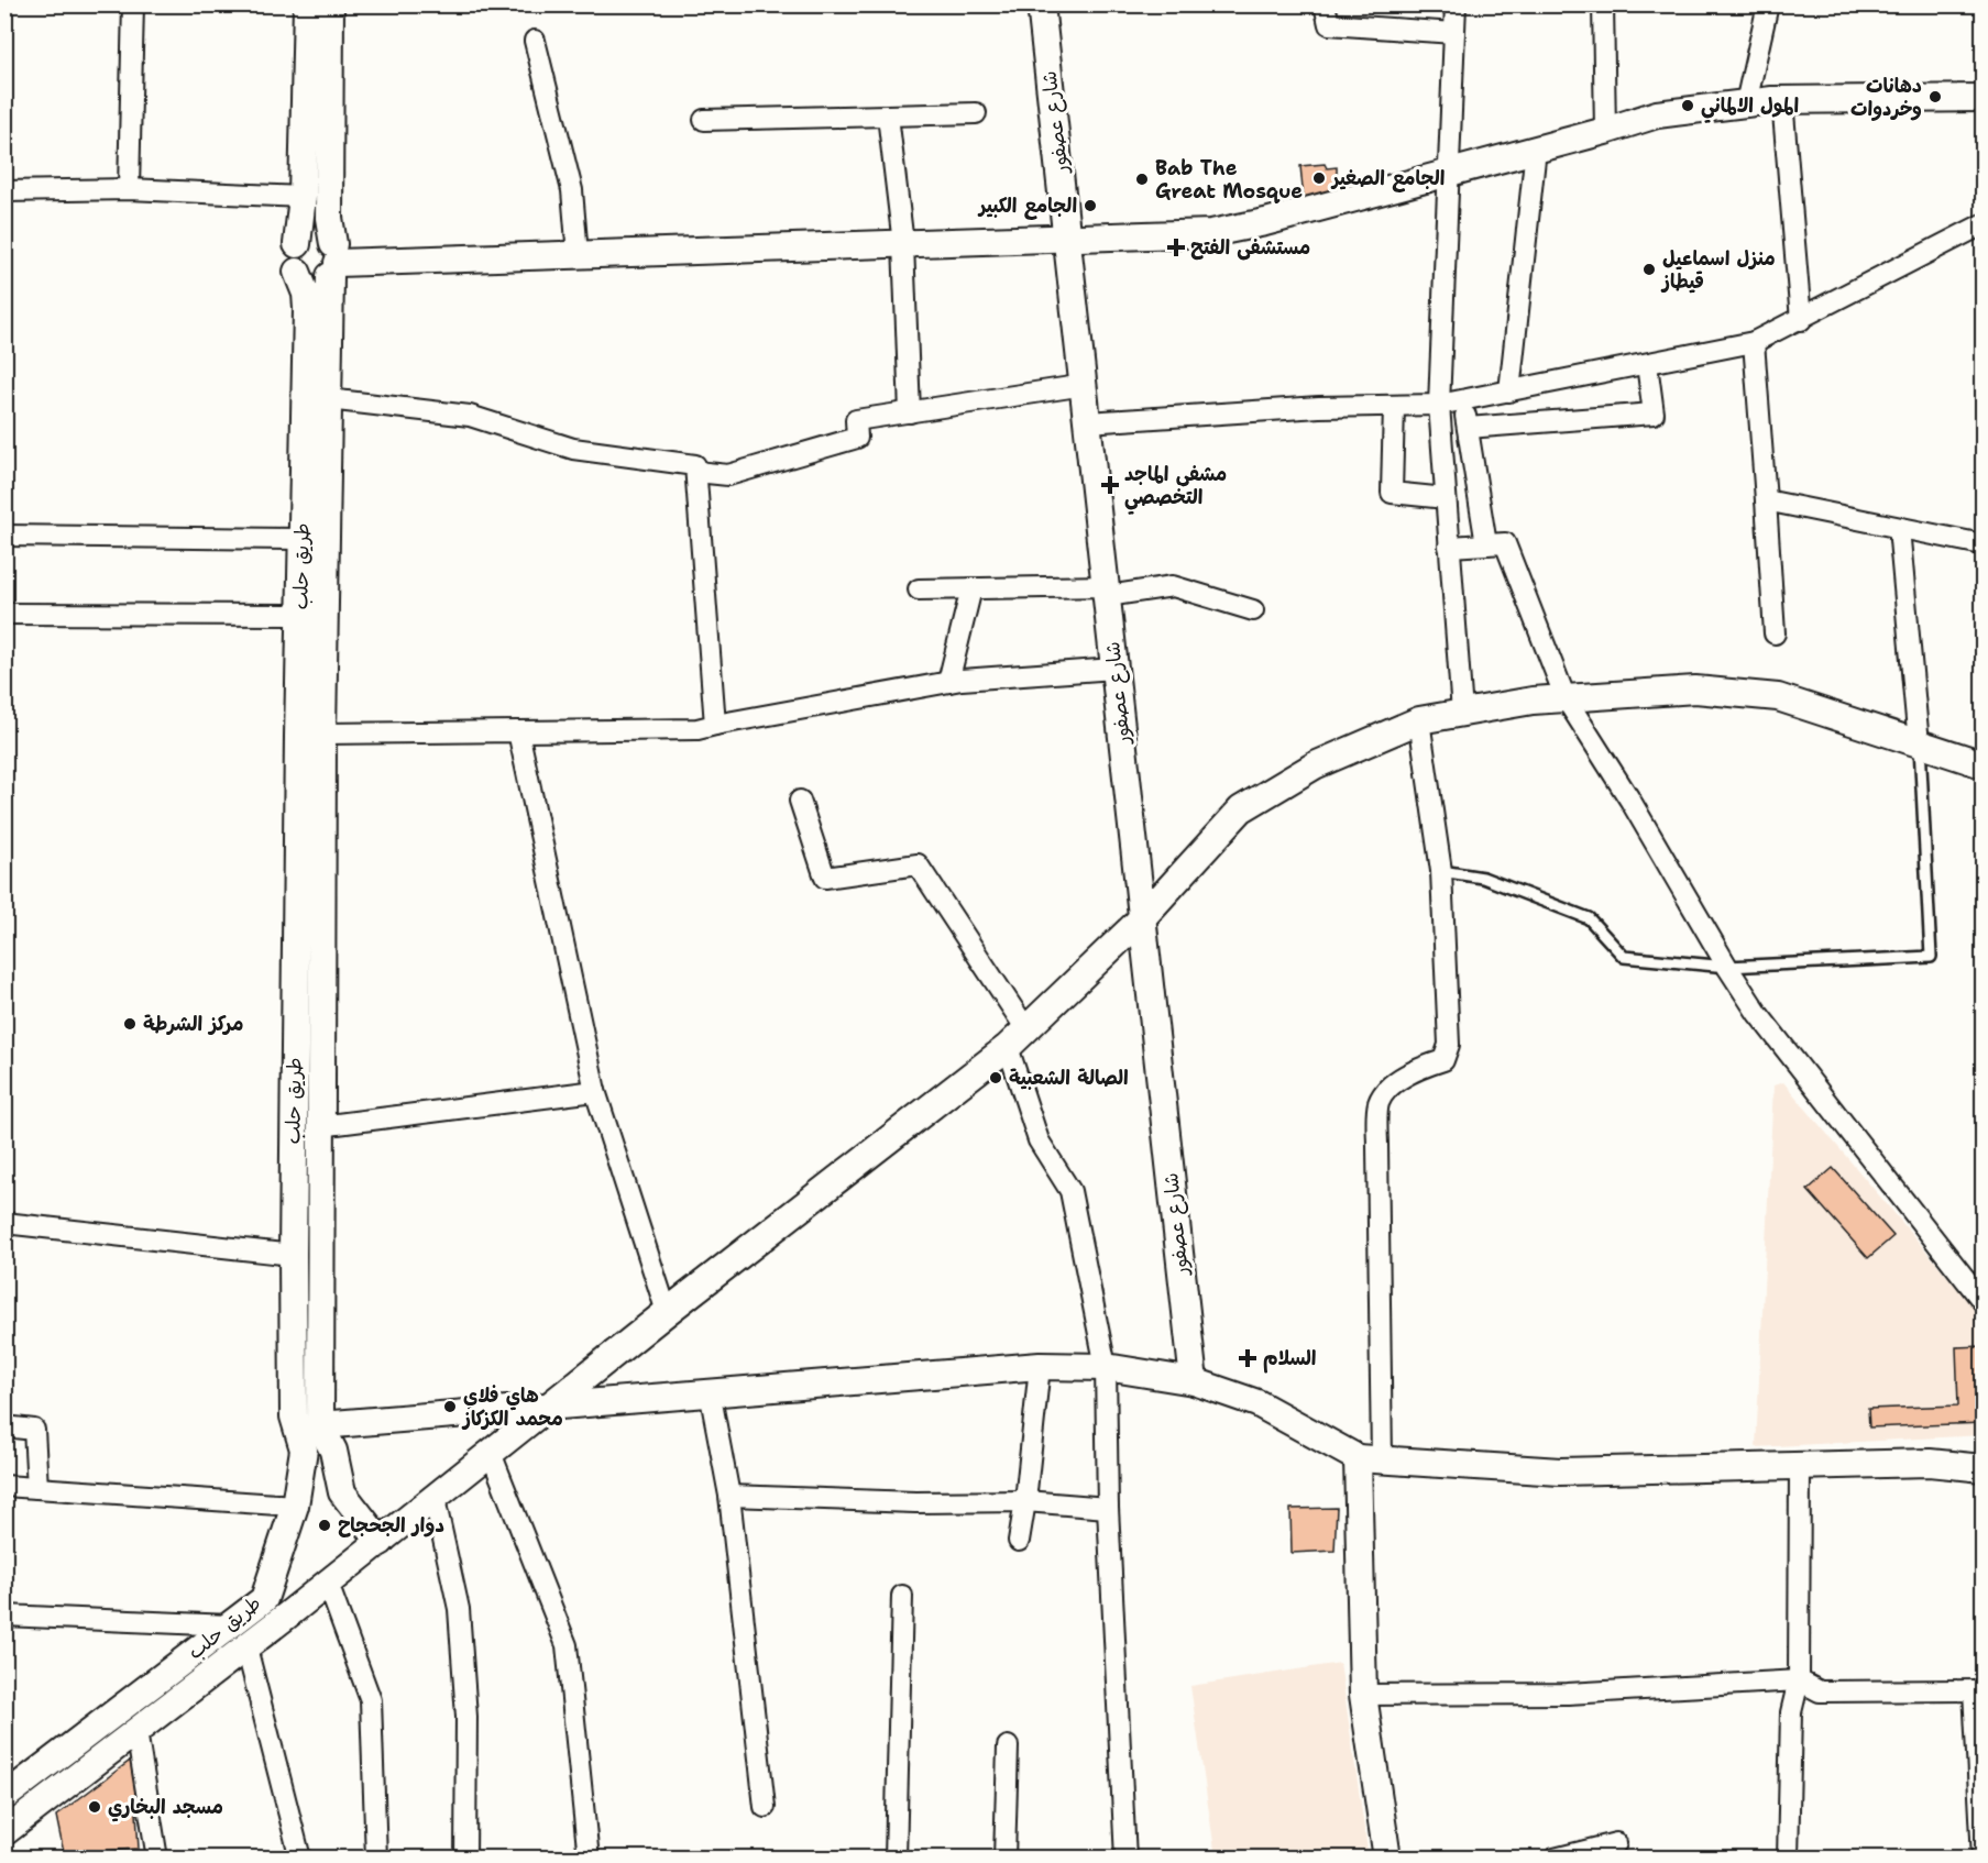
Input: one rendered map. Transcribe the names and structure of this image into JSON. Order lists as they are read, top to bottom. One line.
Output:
{"streets":{"main road":["شارع عصفور","طريق حلب"]},"crossings":[["شارع عصفور","طريق حلب"]],"places":{"other":["دهانات وخردوات","المول الالماني","الجامع الصغير","Bab The Great Mosque","الجامع الكبير","منزل اسماعيل قيطاز","مركز الشرطة","الصالة الشعبية","هاي فلاي محمد الكزكاز","دوار الجحجاح","مسجد البخاري"],"health":["مستشفى الفتح","مشفى الماجد التخصصي","السلام"]}}
